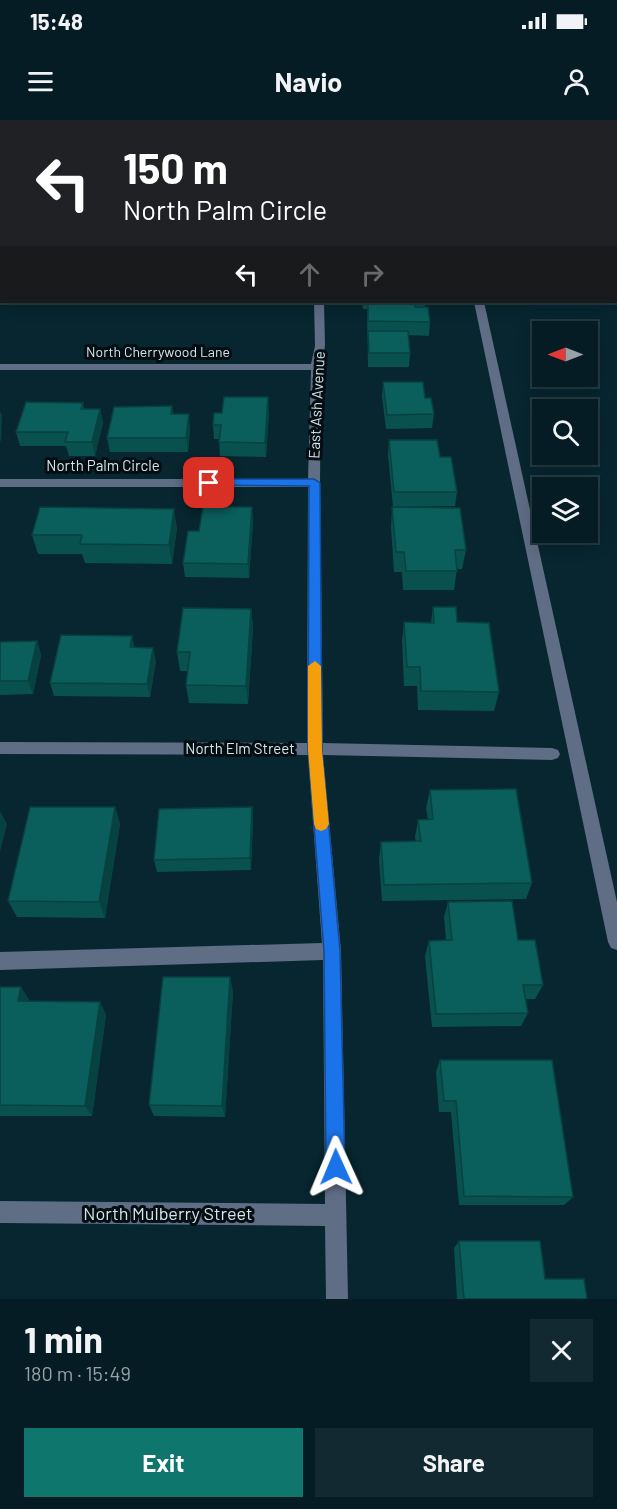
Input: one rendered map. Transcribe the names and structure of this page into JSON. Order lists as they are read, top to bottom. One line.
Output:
{"streets":{"street":["North Cherrywood Lane","East Ash Avenue","North Palm Circle","North Elm Street","North Mulberry Street"]},"crossings":[["North Cherrywood Lane","East Ash Avenue"],["East Ash Avenue","North Palm Circle"],["East Ash Avenue","North Elm Street"],["East Ash Avenue","North Mulberry Street"]],"north":"left","page":{"status":"15:48","header":"Navio","turn":["150 m","North Palm Circle"],"heading":["1 min","180 m · 15:49"],"buttons":["Exit","Share"]}}
